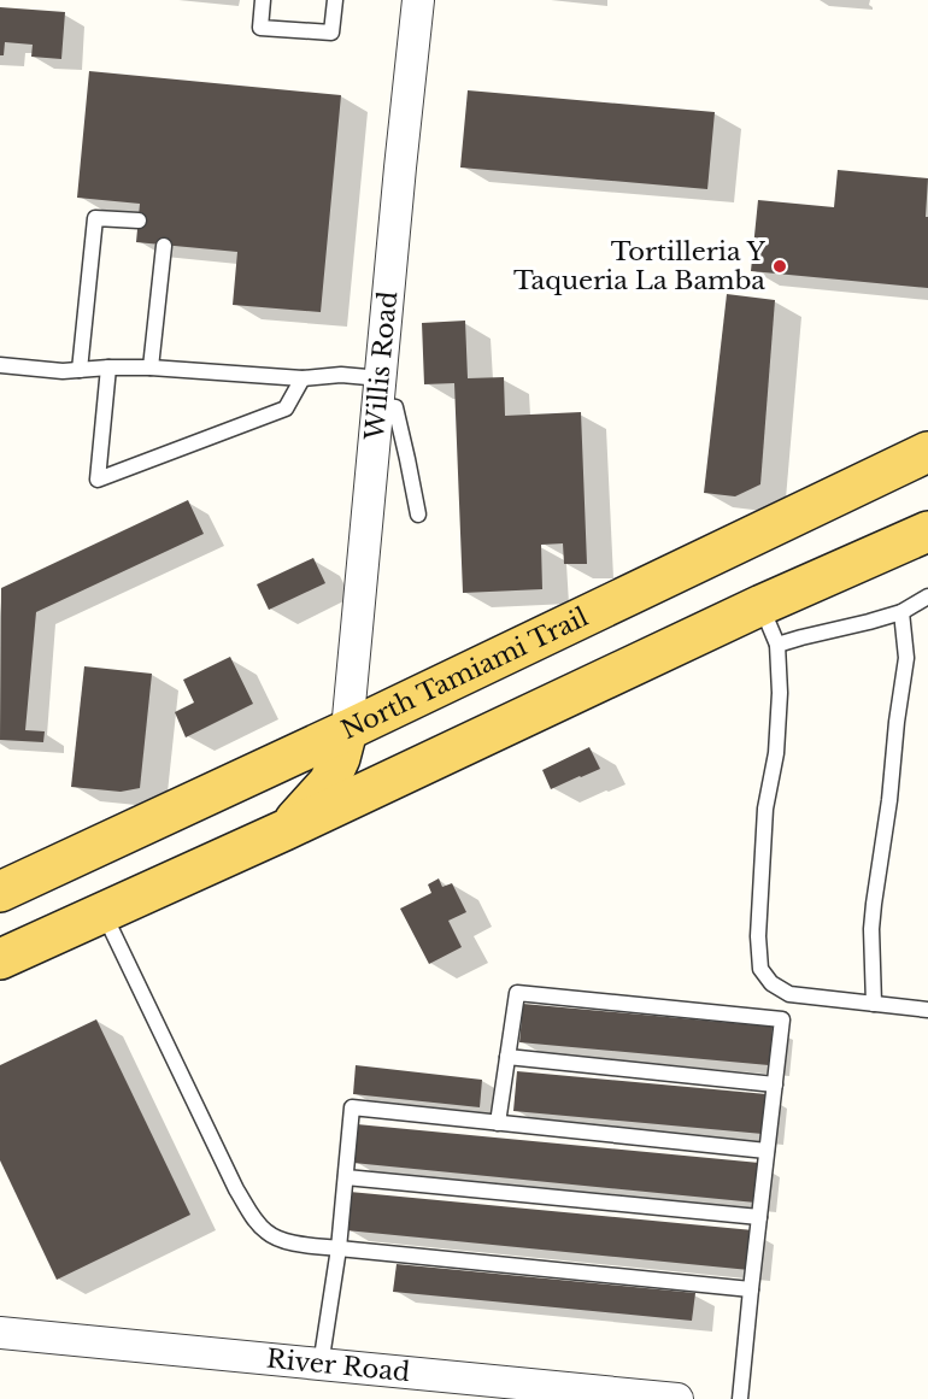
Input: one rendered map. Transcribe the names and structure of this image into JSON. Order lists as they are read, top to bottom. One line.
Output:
{"streets":{"main road":["North Tamiami Trail"],"street":["Willis Road","River Road"]},"crossings":[["Willis Road","North Tamiami Trail"]],"places":["Tortilleria Y Taqueria La Bamba"]}
